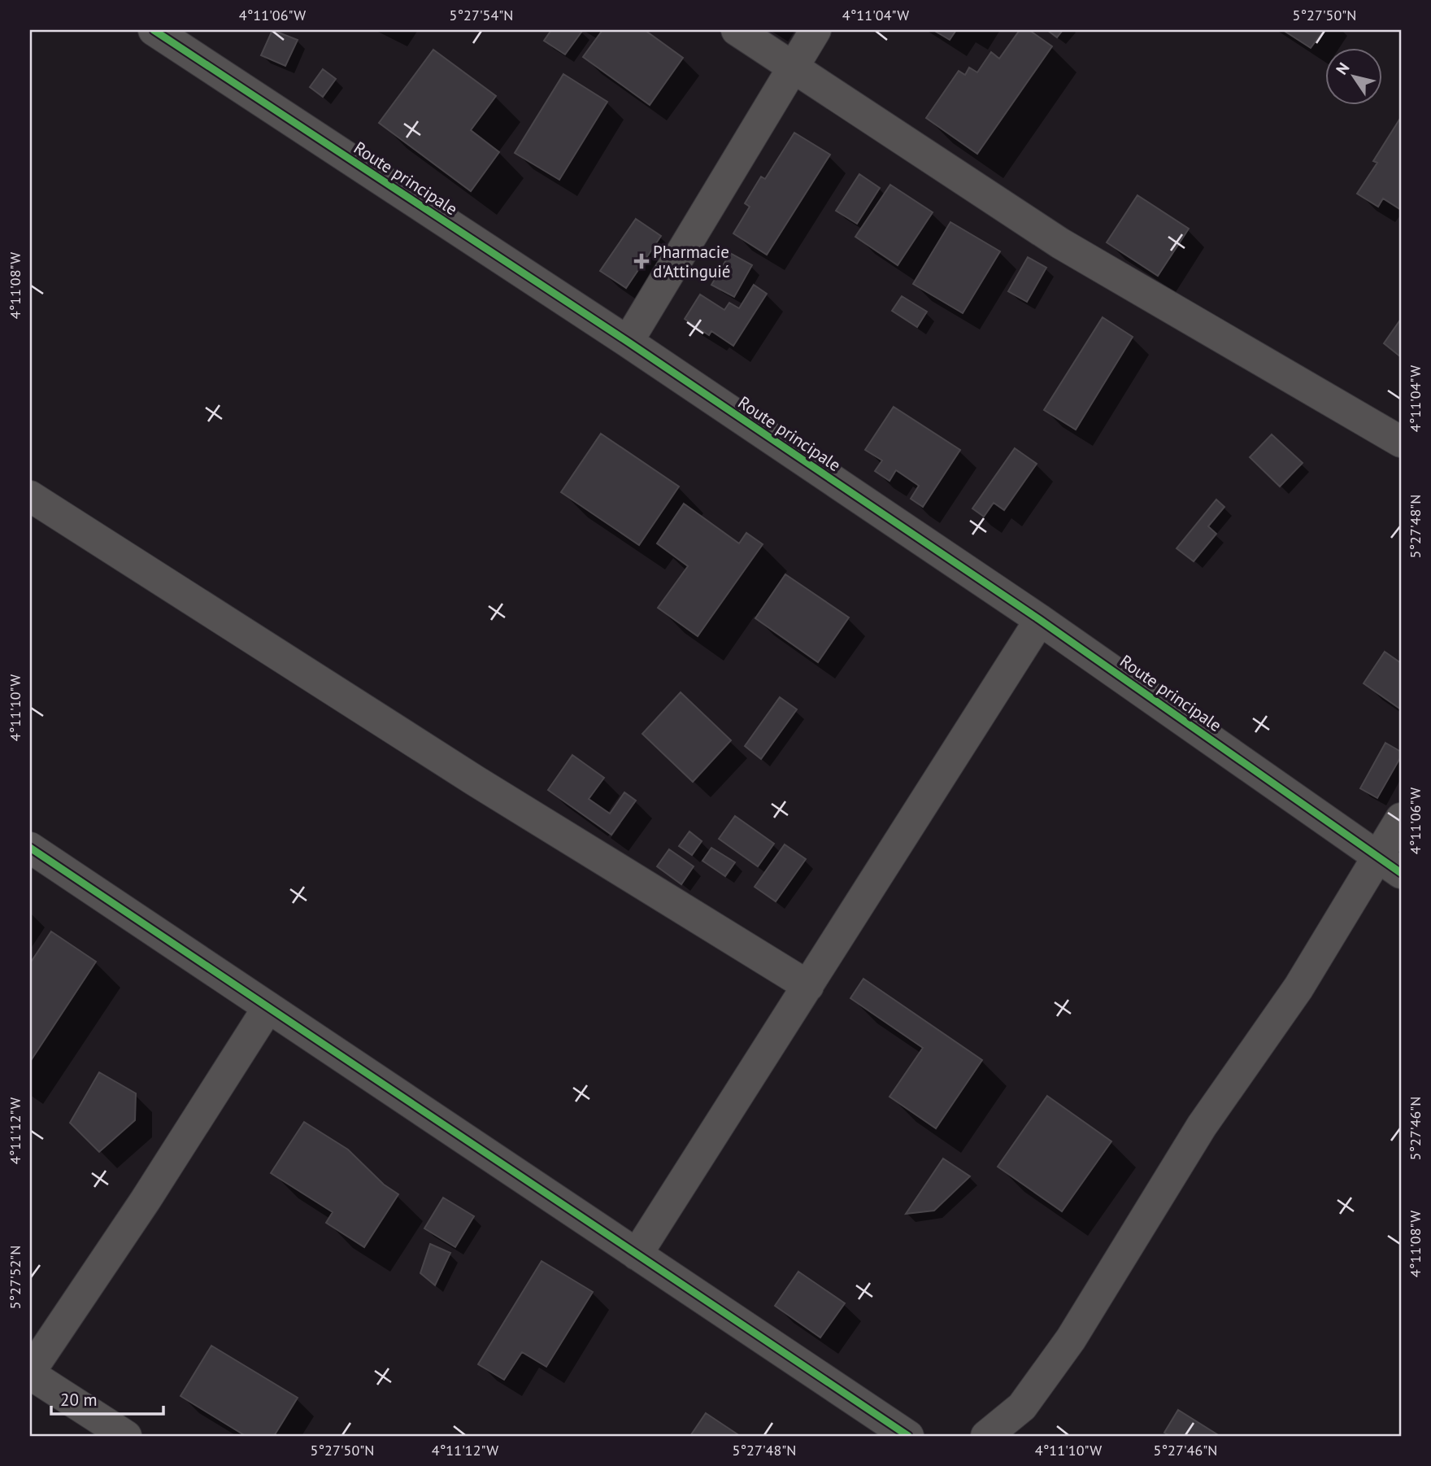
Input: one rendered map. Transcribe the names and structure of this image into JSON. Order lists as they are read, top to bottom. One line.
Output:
{"streets":{"street":["Route principale"]},"places":{"health":["Pharmacie d'Attinguié"]},"scale_bar":"20 m","north":"top left","coordinates":["4°11'06\"W","5°27'54\"N","4°11'04\"W","5°27'50\"N","4°11'08\"W","5°27'48\"N","4°11'10\"W","5°27'46\"N","4°11'12\"W","5°27'52\"N"]}
